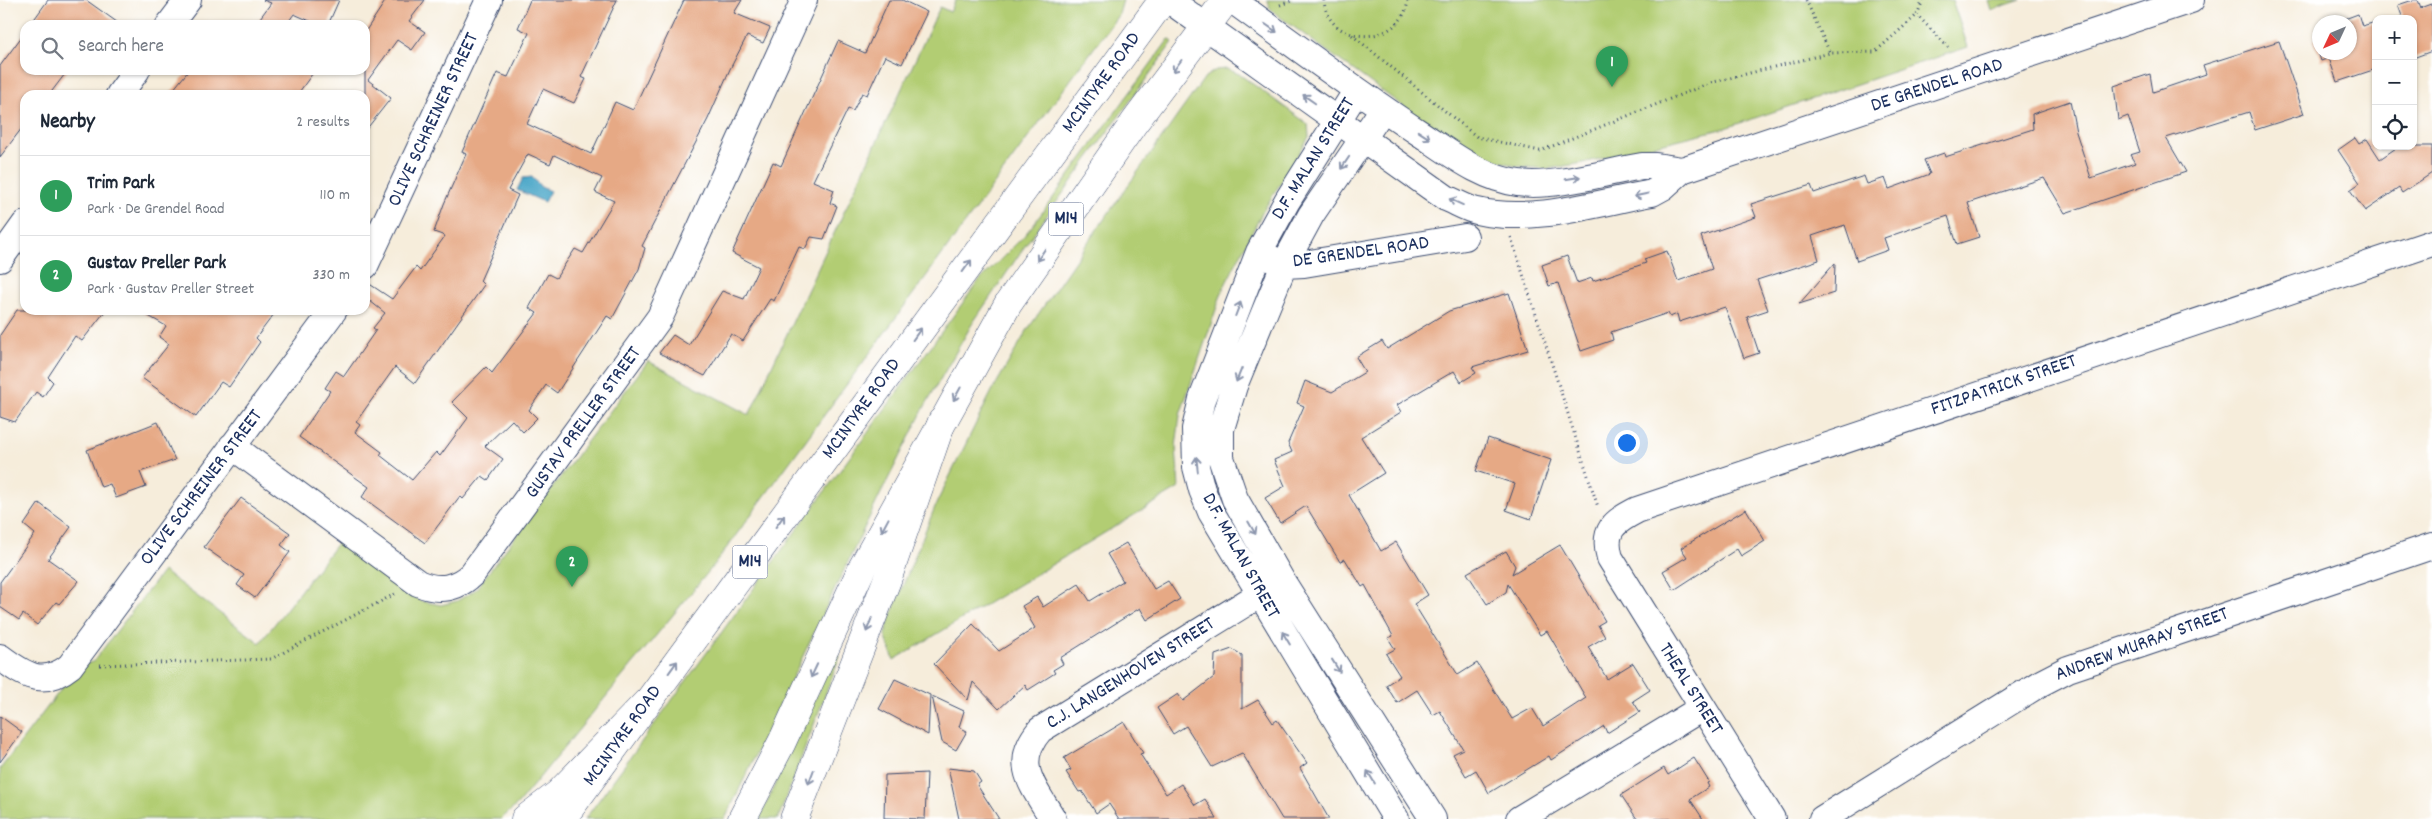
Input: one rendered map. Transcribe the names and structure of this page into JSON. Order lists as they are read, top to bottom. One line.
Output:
{"streets":{"main road":["MCINTYRE ROAD","M14"],"street":["DE GRENDEL ROAD","OLIVE SCHREINER STREET","D.F. MALAN STREET","FITZPATRICK STREET","GUSTAV PRELLER STREET","ANDREW MURRAY STREET","C.J. LANGENHOVEN STREET","THEAL STREET"]},"crossings":[["DE GRENDEL ROAD","D.F. MALAN STREET"],["DE GRENDEL ROAD","M14"],["OLIVE SCHREINER STREET","GUSTAV PRELLER STREET"],["D.F. MALAN STREET","C.J. LANGENHOVEN STREET"],["FITZPATRICK STREET","THEAL STREET"]],"north":"bottom left","page":{"map_buttons":["+","−"],"search":"Search here","pins":["1","2"],"heading":["Nearby","2 results"],"list":[{"mark":"1","name":"Trim Park","note":"Park · De Grendel Road","value":"110 m"},{"mark":"2","name":"Gustav Preller Park","note":"Park · Gustav Preller Street","value":"330 m"}]}}
